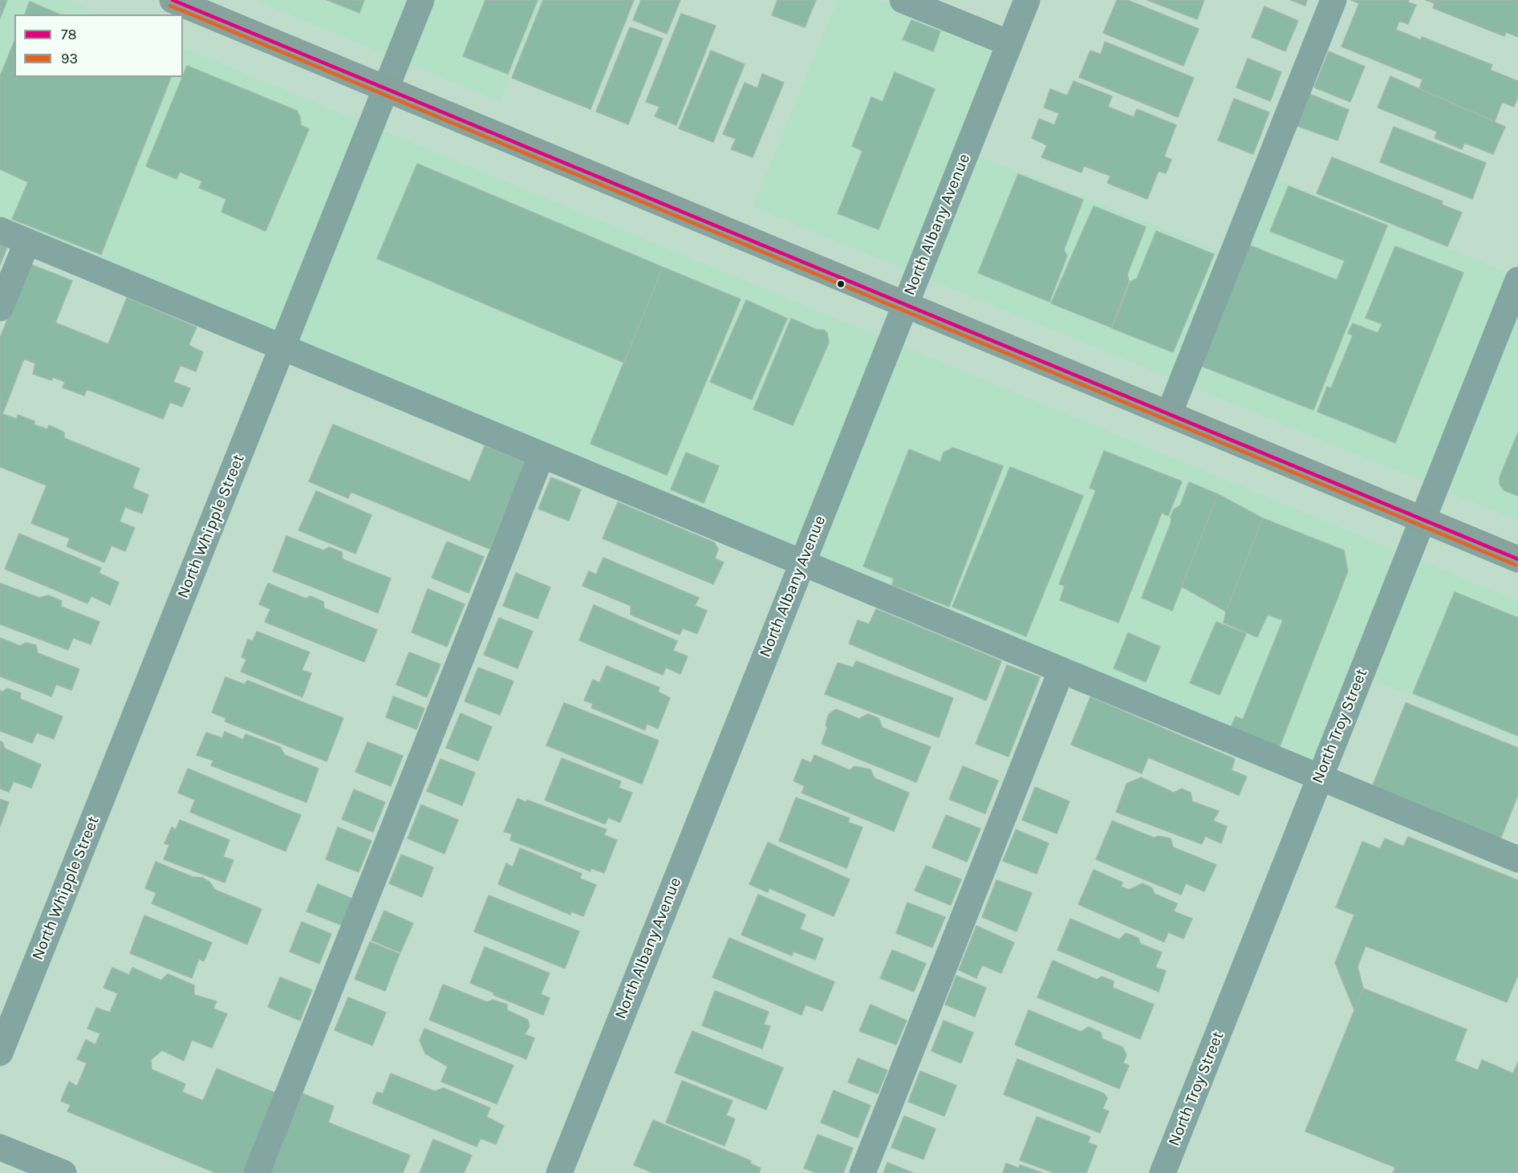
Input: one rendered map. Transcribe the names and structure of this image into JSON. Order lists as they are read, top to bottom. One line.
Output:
{"streets":{"street":["North Albany Avenue","North Whipple Street","North Troy Street"]},"lines":["transit line 78","transit line 93"],"legend":["78","93"]}
